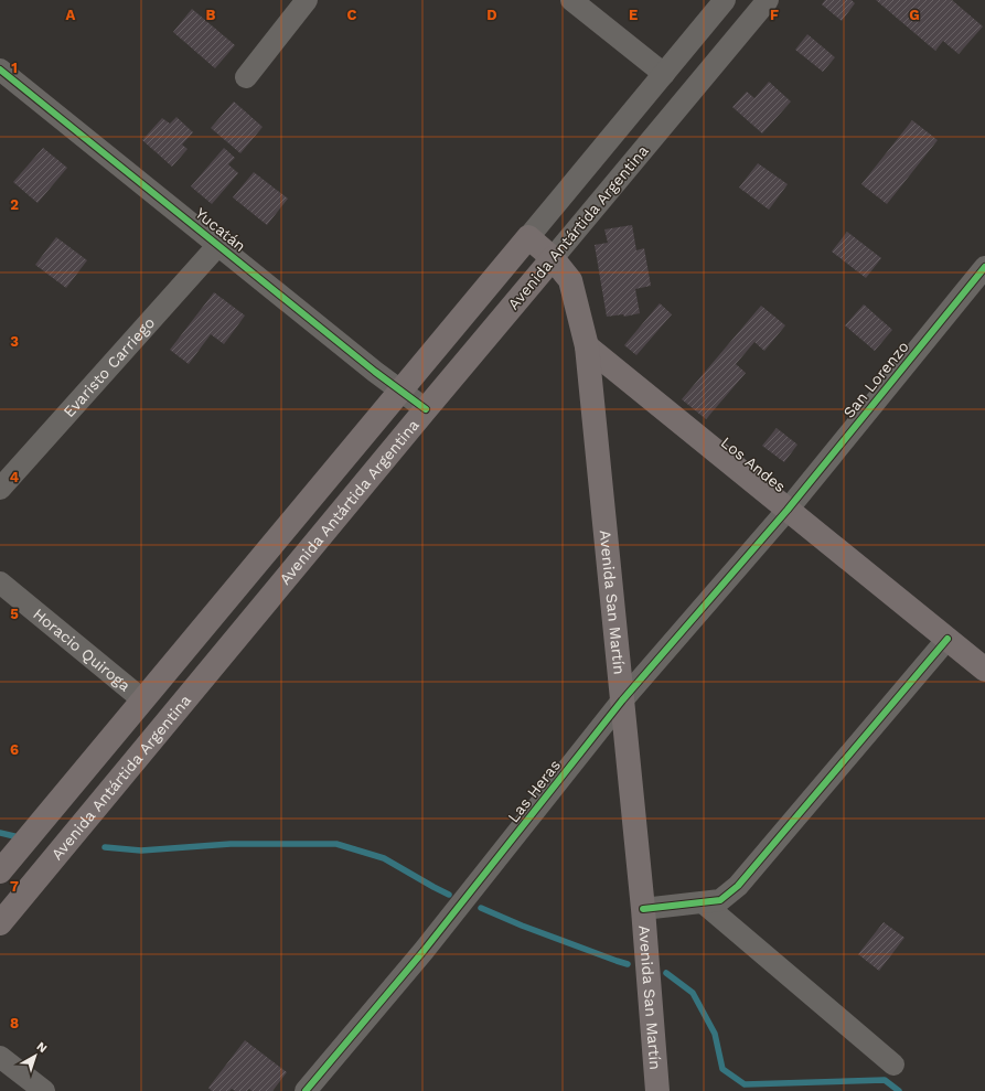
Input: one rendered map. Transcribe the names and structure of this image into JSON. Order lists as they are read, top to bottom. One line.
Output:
{"streets":{"main road":["Avenida Antártida Argentina","Los Andes","Avenida San Martín"],"street":["Yucatán","Evaristo Carriego","San Lorenzo","Horacio Quiroga","Las Heras"]},"crossings":[["Avenida Antártida Argentina","Yucatán"],["Avenida Antártida Argentina","Avenida San Martín"],["Avenida Antártida Argentina","Horacio Quiroga"],["Yucatán","Evaristo Carriego"],["San Lorenzo","Los Andes"],["San Lorenzo","Las Heras"],["Los Andes","Avenida San Martín"],["Los Andes","Las Heras"],["Avenida San Martín","Las Heras"]],"north":"top right","grid":{"columns":["A","B","C","D","E","F","G"],"rows":["1","2","3","4","5","6","7","8"]}}
